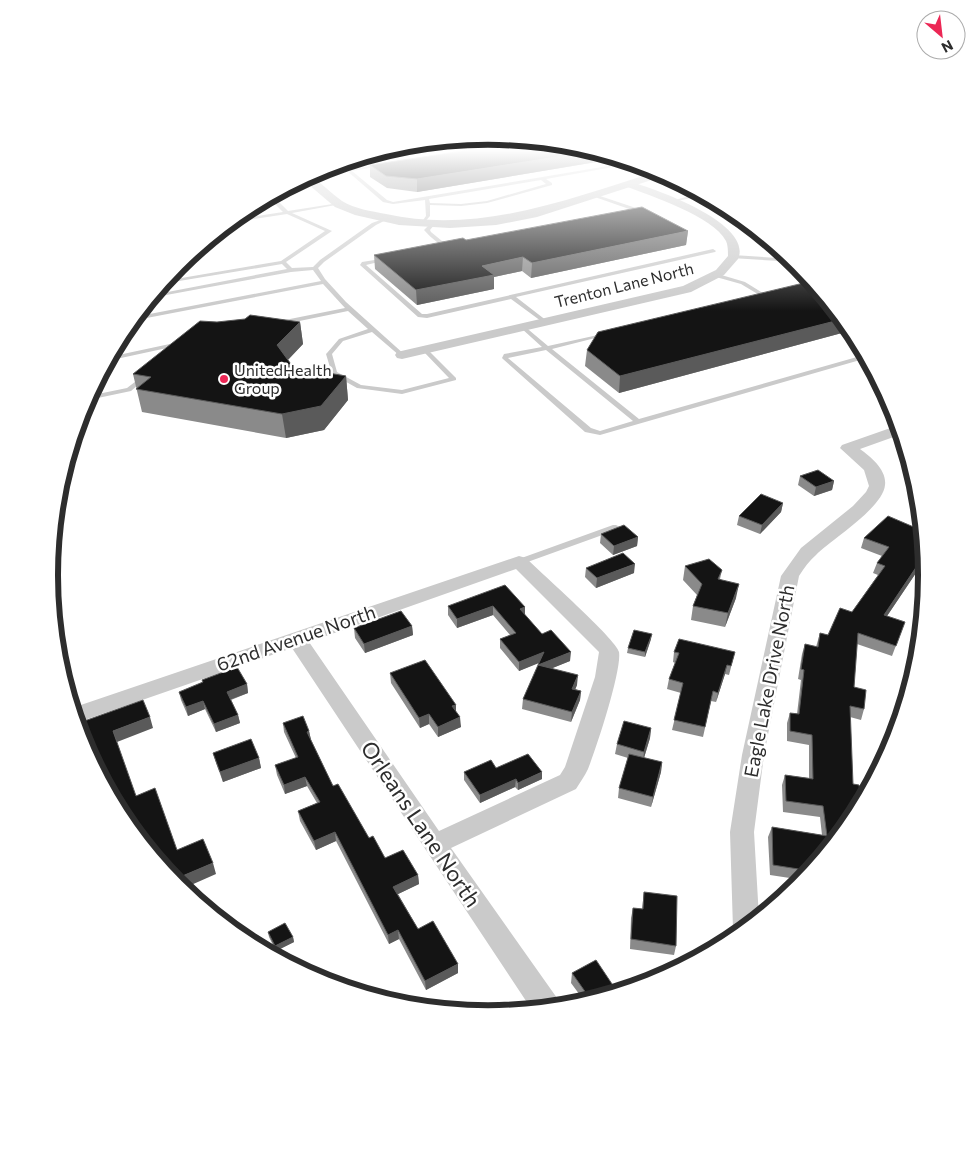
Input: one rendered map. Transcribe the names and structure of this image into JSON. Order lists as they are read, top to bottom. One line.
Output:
{"streets":{"street":["Trenton Lane North","62nd Avenue North","Eagle Lake Drive North","Orleans Lane North"]},"crossings":[["62nd Avenue North","Orleans Lane North"]],"places":["UnitedHealth Group"],"north":"bottom right"}
